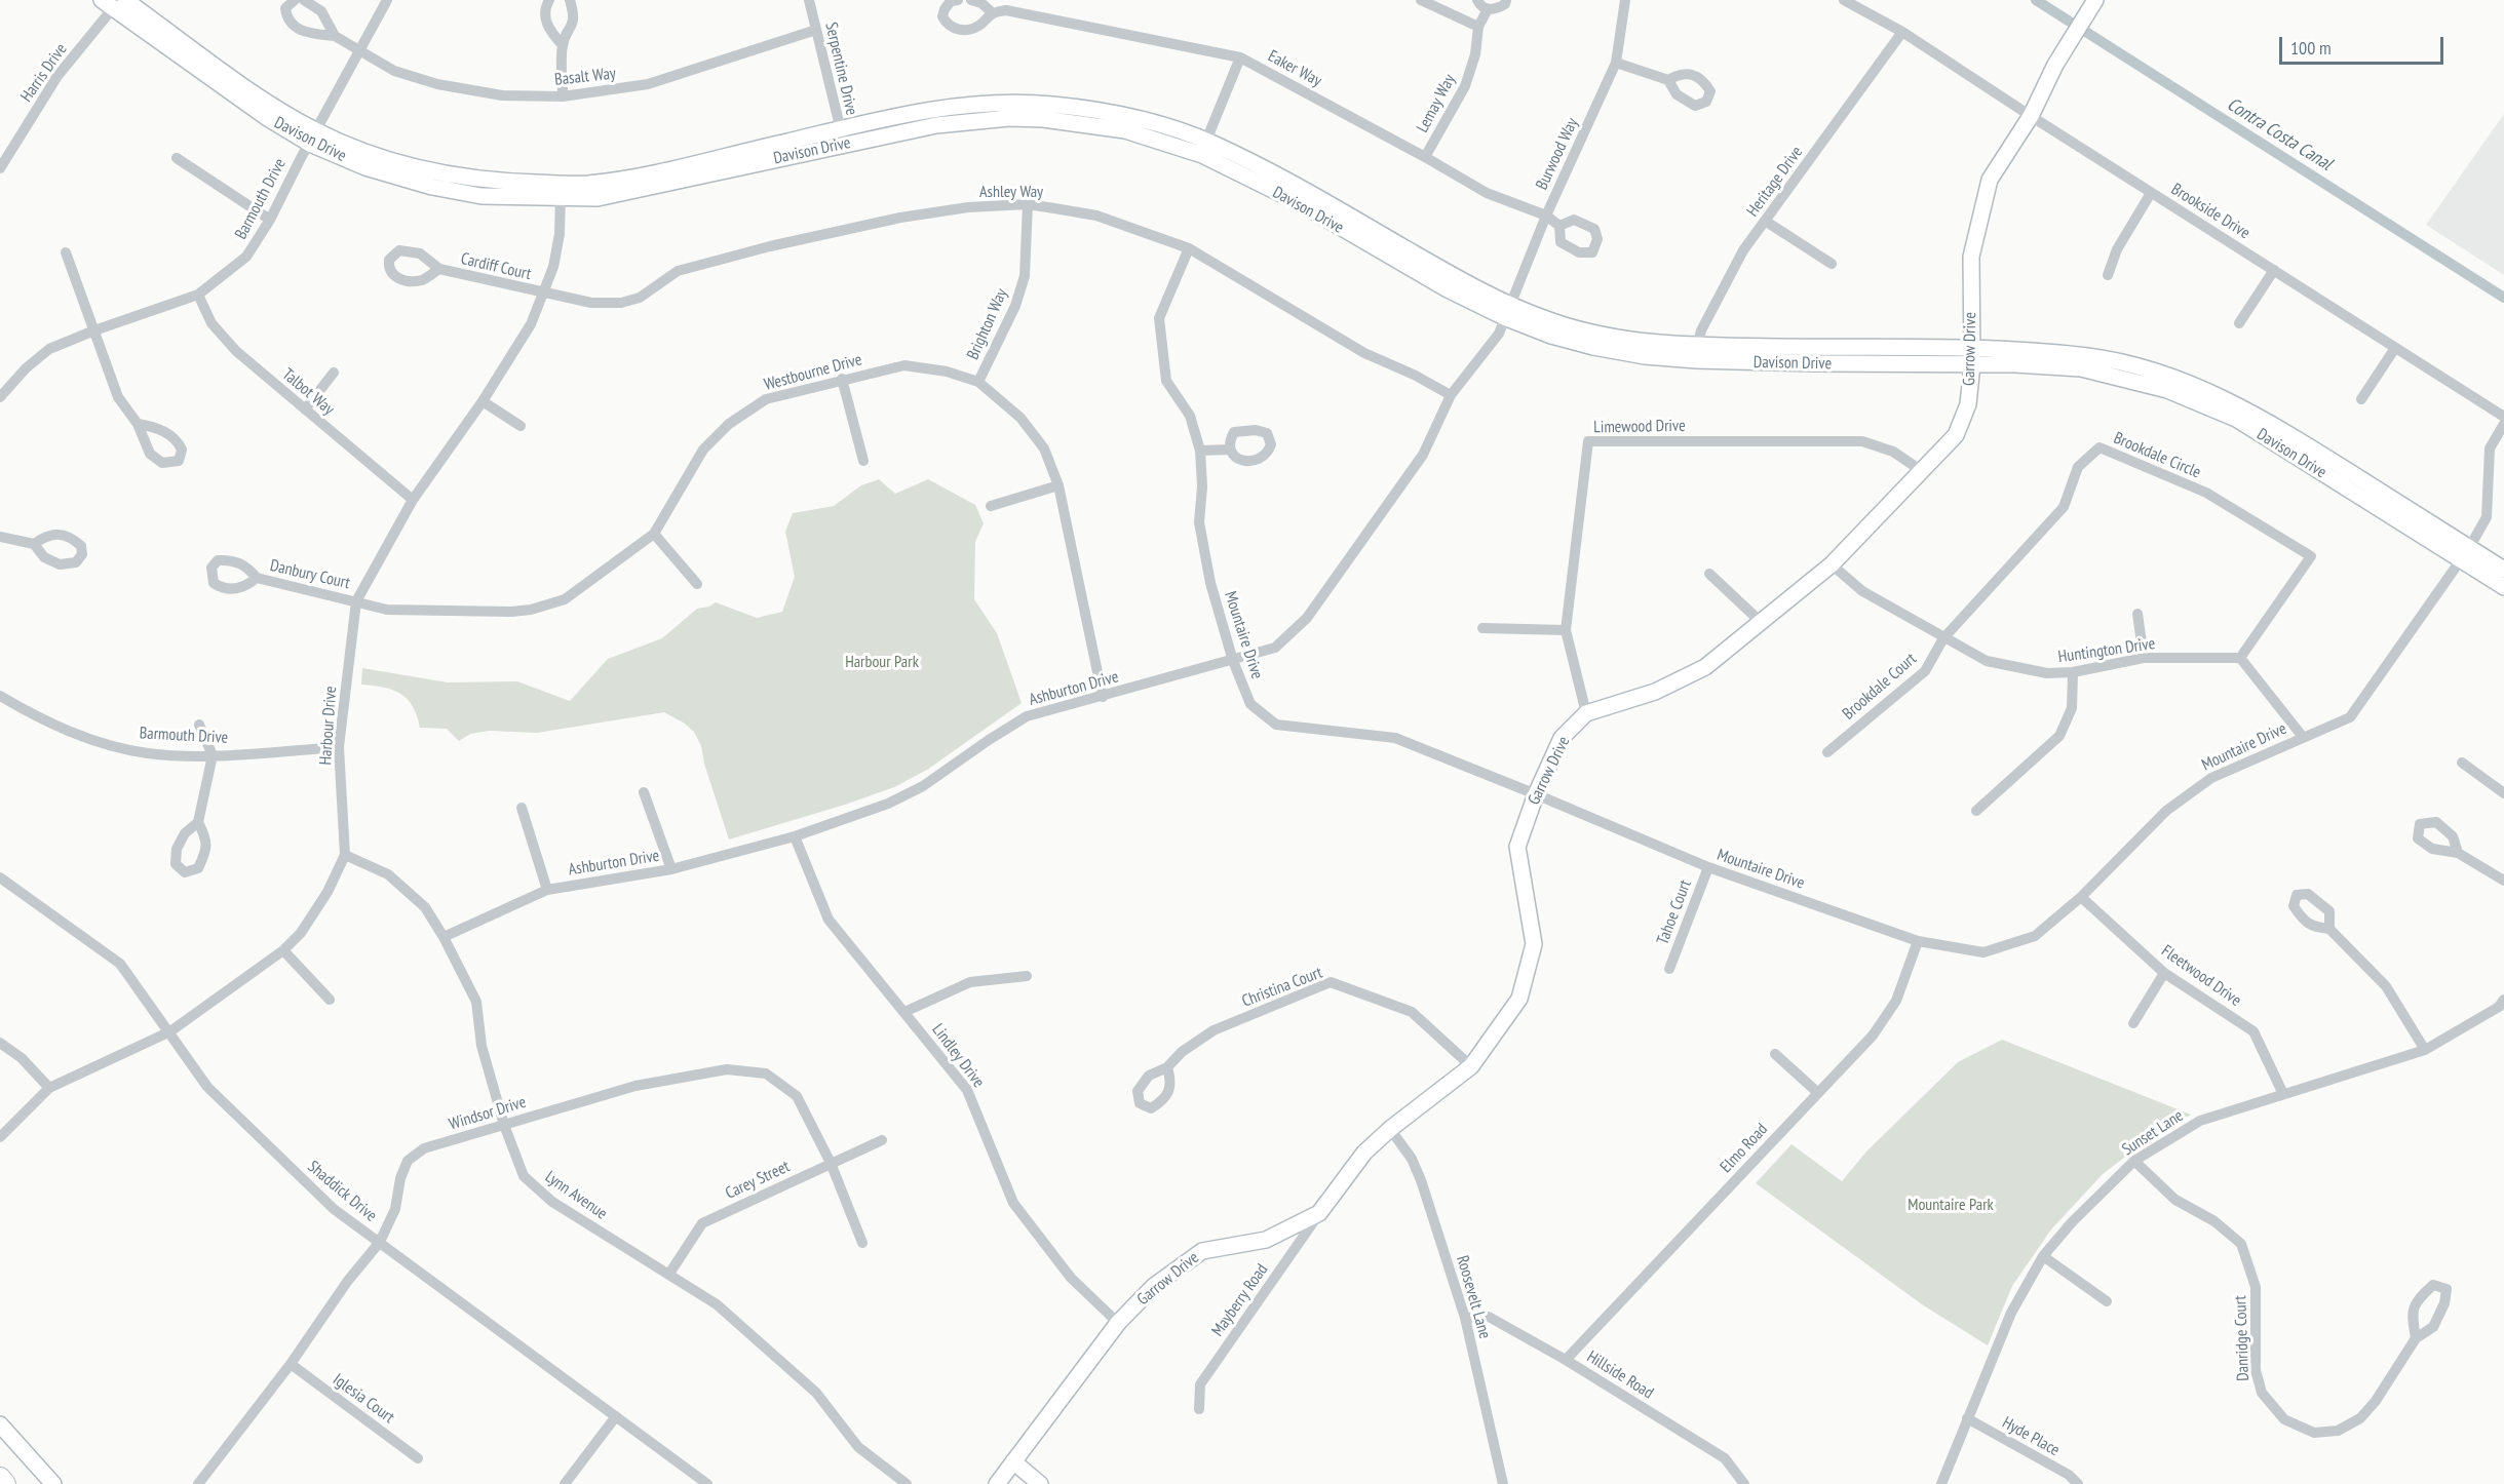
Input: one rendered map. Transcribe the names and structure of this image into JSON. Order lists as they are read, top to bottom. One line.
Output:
{"streets":{"main road":["Davison Drive","Garrow Drive"],"street":["Serpentine Drive","Eaker Way","Harris Drive","Basalt Way","Lemay Way","Burwood Way","Heritage Drive","Ashley Way","Barmouth Drive","Brookside Drive","Cardiff Court","Brighton Way","Westbourne Drive","Talbot Way","Limewood Drive","Brookdale Circle","Danbury Court","Mountaire Drive","Huntington Drive","Brookdale Court","Ashburton Drive","Harbour Drive","Tahoe Court","Fleetwood Drive","Christina Court","Lindley Drive","Windsor Drive","Sunset Lane","Elmo Road","Carey Street","Shaddick Drive","Lynn Avenue","Roosevelt Lane","Mayberry Road","Danridge Court","Hillside Road","Iglesia Court","Hyde Place"]},"crossings":[["Serpentine Drive","Basalt Way"],["Serpentine Drive","Davison Drive"],["Eaker Way","Lemay Way"],["Eaker Way","Burwood Way"],["Harris Drive","Davison Drive"],["Basalt Way","Barmouth Drive"],["Davison Drive","Burwood Way"],["Davison Drive","Heritage Drive"],["Davison Drive","Barmouth Drive"],["Davison Drive","Garrow Drive"],["Davison Drive","Mountaire Drive"],["Davison Drive","Ashburton Drive"],["Davison Drive","Harbour Drive"],["Burwood Way","Ashburton Drive"],["Heritage Drive","Brookside Drive"],["Ashley Way","Cardiff Court"],["Ashley Way","Brighton Way"],["Ashley Way","Mountaire Drive"],["Ashley Way","Ashburton Drive"],["Ashley Way","Harbour Drive"],["Barmouth Drive","Talbot Way"],["Barmouth Drive","Harbour Drive"],["Brookside Drive","Garrow Drive"],["Cardiff Court","Harbour Drive"],["Brighton Way","Westbourne Drive"],["Garrow Drive","Limewood Drive"],["Garrow Drive","Mountaire Drive"],["Garrow Drive","Huntington Drive"],["Garrow Drive","Christina Court"],["Garrow Drive","Lindley Drive"],["Garrow Drive","Roosevelt Lane"],["Garrow Drive","Mayberry Road"],["Westbourne Drive","Danbury Court"],["Westbourne Drive","Ashburton Drive"],["Westbourne Drive","Harbour Drive"],["Talbot Way","Harbour Drive"],["Brookdale Circle","Huntington Drive"],["Brookdale Circle","Brookdale Court"],["Danbury Court","Harbour Drive"],["Mountaire Drive","Ashburton Drive"],["Mountaire Drive","Tahoe Court"],["Mountaire Drive","Fleetwood Drive"],["Mountaire Drive","Elmo Road"],["Huntington Drive","Brookdale Court"],["Ashburton Drive","Lindley Drive"],["Ashburton Drive","Lynn Avenue"],["Harbour Drive","Shaddick Drive"],["Harbour Drive","Lynn Avenue"],["Fleetwood Drive","Sunset Lane"],["Windsor Drive","Carey Street"],["Windsor Drive","Shaddick Drive"],["Windsor Drive","Lynn Avenue"],["Windsor Drive","Iglesia Court"],["Sunset Lane","Danridge Court"],["Sunset Lane","Hyde Place"],["Elmo Road","Hillside Road"],["Carey Street","Lynn Avenue"],["Roosevelt Lane","Hillside Road"]],"water":["Contra Costa Canal"],"parks":["Harbour Park","Mountaire Park"],"scale_bar":"100 m"}
